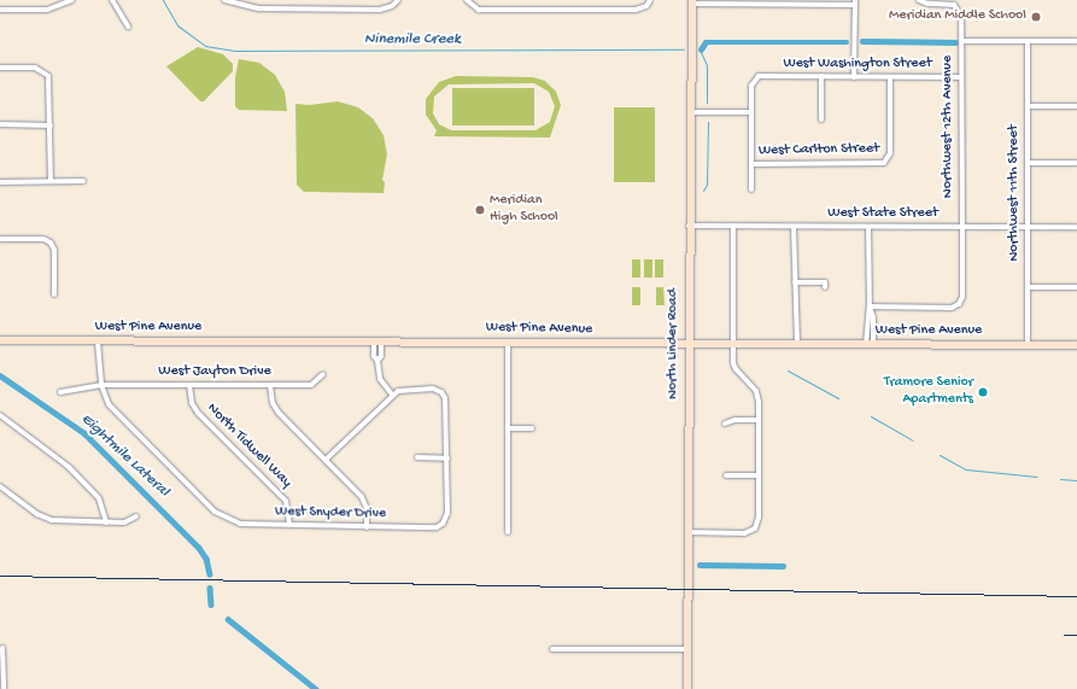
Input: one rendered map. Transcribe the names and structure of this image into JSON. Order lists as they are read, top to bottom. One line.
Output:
{"streets":{"street":["West Washington Street","Northwest 12th Avenue","West Carlton Street","Northwest 11th Street","West State Street","West Pine Avenue","North Linder Road","West Jayton Drive","North Tidwell Way","West Snyder Drive"]},"crossings":[["West Washington Street","Northwest 12th Avenue"],["West Washington Street","West Carlton Street"],["Northwest 12th Avenue","West State Street"],["Northwest 11th Street","West State Street"],["Northwest 11th Street","West Pine Avenue"],["West State Street","North Linder Road"],["West Pine Avenue","North Linder Road"],["West Jayton Drive","North Tidwell Way"],["West Jayton Drive","West Snyder Drive"],["North Tidwell Way","West Snyder Drive"]],"water":["Ninemile Creek","Eightmile Lateral"],"places":["Meridian Middle School","Meridian High School","Tramore Senior Apartments"]}
